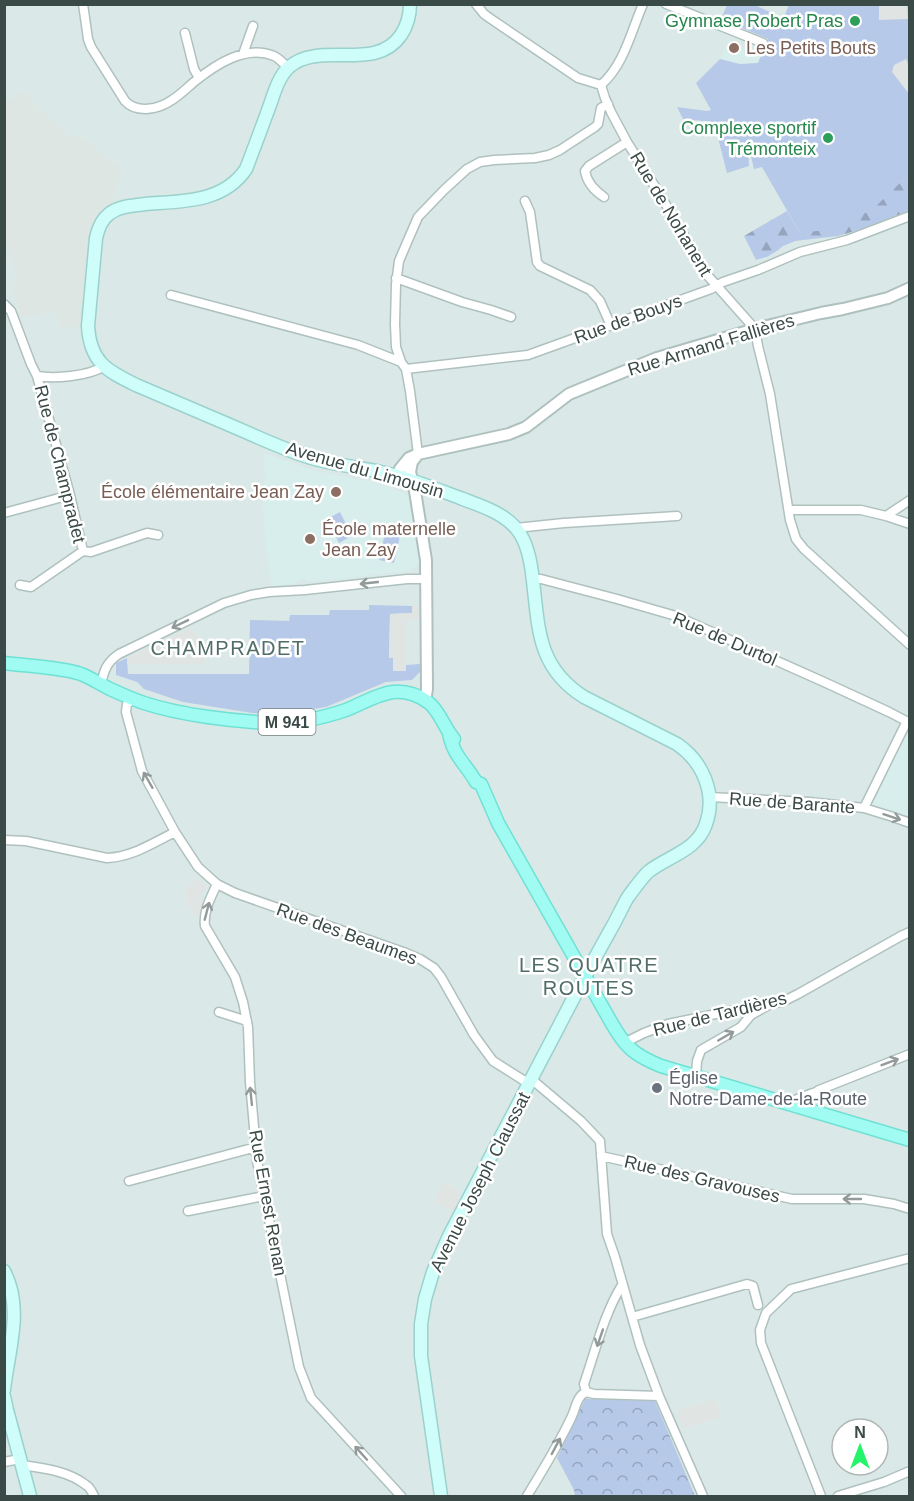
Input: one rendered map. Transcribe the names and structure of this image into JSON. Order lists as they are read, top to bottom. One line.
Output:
{"streets":{"main road":["Avenue du Limousin","M 941","Avenue Joseph Claussat"],"street":["Rue de Nohanent","Rue de Bouys","Rue Armand Fallières","Rue de Champradet","Rue de Durtol","Rue de Barante","Rue des Beaumes","Rue de Tardières","Rue des Gravouses","Rue Ernest Renan"]},"crossings":[["Rue de Nohanent","Rue de Bouys"],["Rue de Nohanent","Rue Armand Fallières"],["Avenue du Limousin","Rue de Durtol"],["Avenue du Limousin","Rue de Barante"],["Avenue du Limousin","Avenue Joseph Claussat"],["M 941","Rue des Beaumes"],["Rue des Beaumes","Rue des Gravouses"],["Rue des Beaumes","Avenue Joseph Claussat"],["Rue des Beaumes","Rue Ernest Renan"],["Rue des Gravouses","Avenue Joseph Claussat"]],"one_way":["Rue des Gravouses","Rue Ernest Renan"],"districts":["CHAMPRADET","LES QUATRE ROUTES"],"places":["Gymnase Robert Pras","Les Petits Bouts","Complexe sportif Trémonteix","École élémentaire Jean Zay","École maternelle Jean Zay","Église Notre-Dame-de-la-Route"],"north":"top"}
